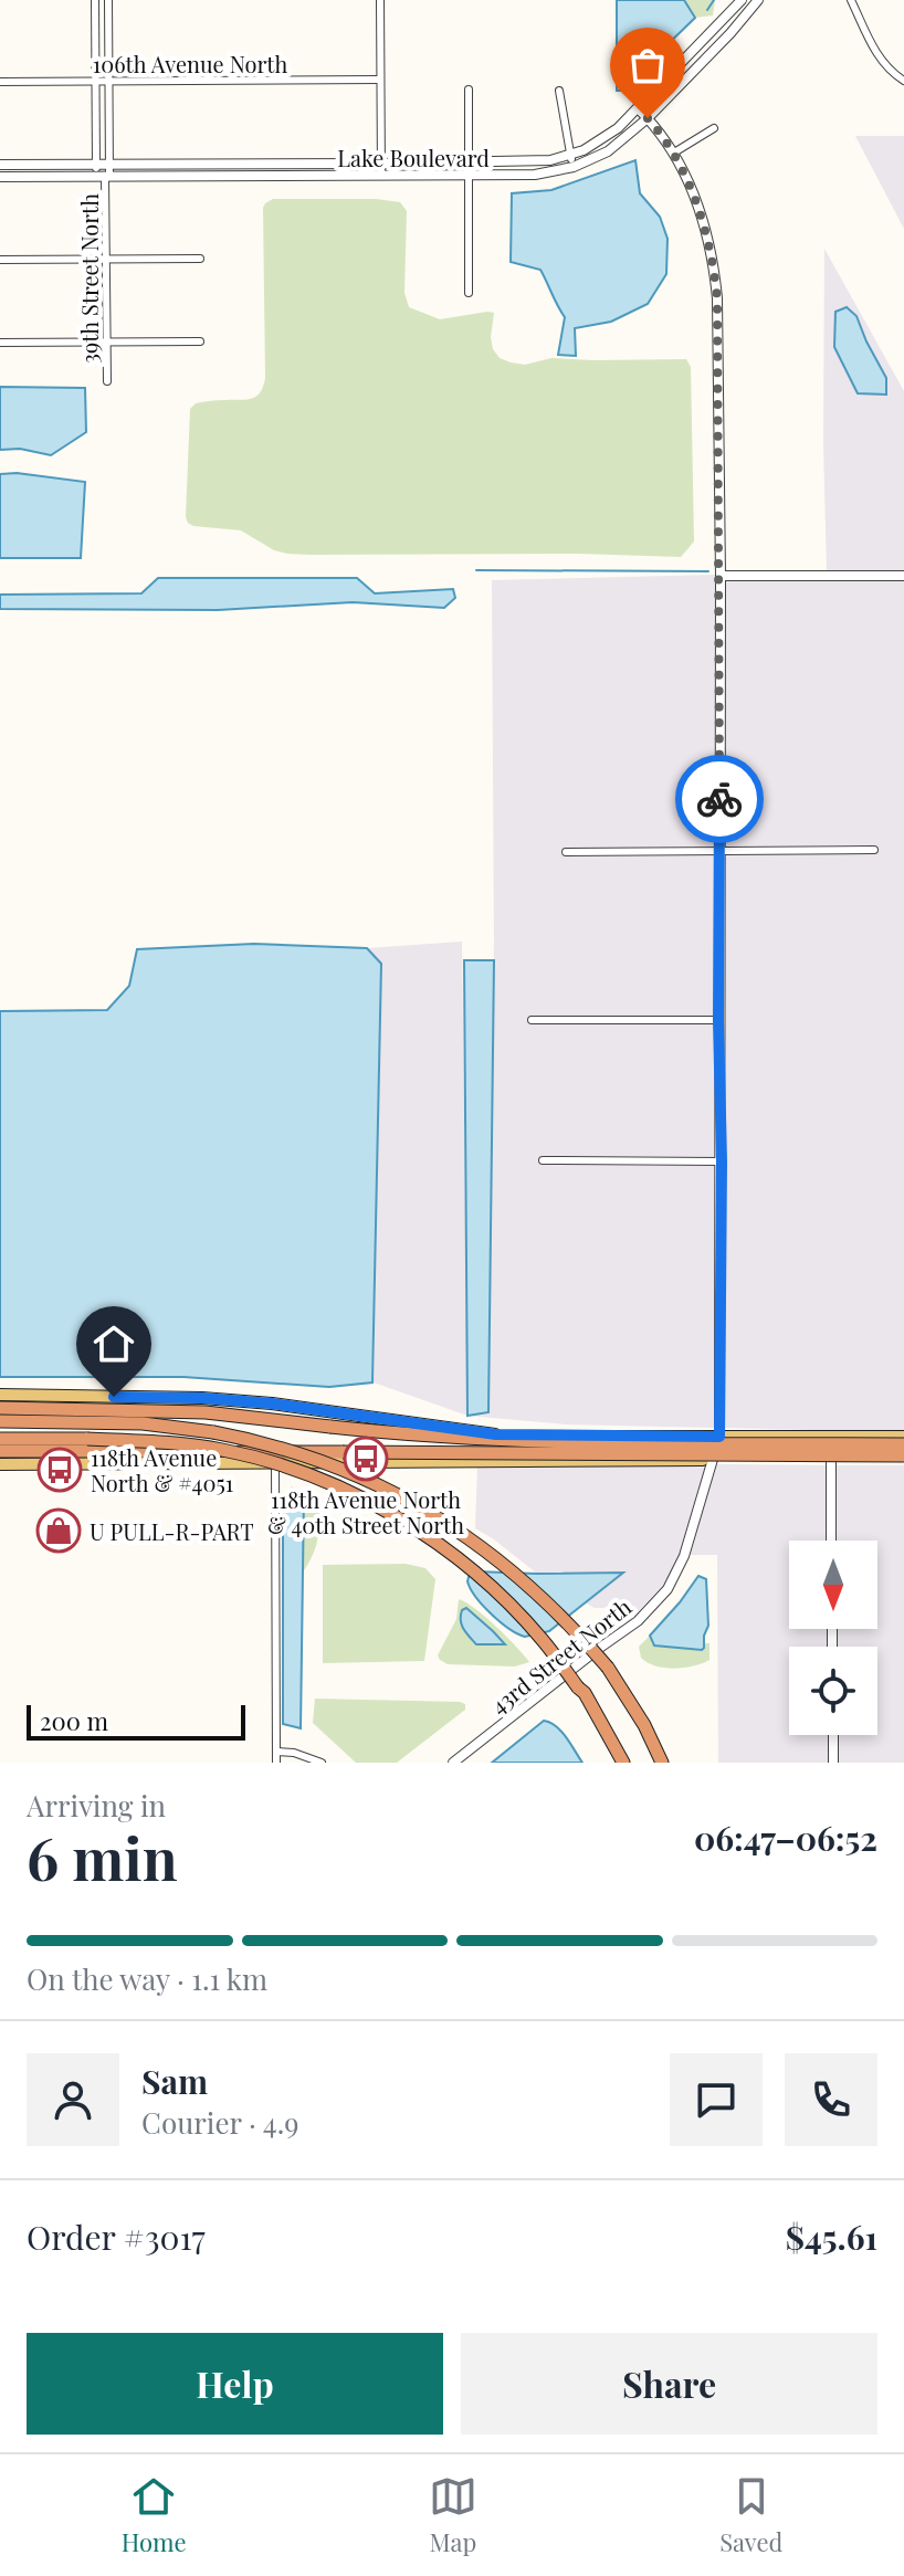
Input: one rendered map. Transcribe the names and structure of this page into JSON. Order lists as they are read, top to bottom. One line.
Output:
{"streets":{"street":["106th Avenue North","Lake Boulevard","39th Street North","43rd Street North"]},"crossings":[["106th Avenue North","39th Street North"],["Lake Boulevard","39th Street North"],["Lake Boulevard","43rd Street North"]],"places":{"bus stop":["118th Avenue North & 40th Street North","118th Avenue North & #4051"],"shop":["U PULL-R-PART"]},"scale_bar":"200 m","north":"bottom","page":{"scale":"200 m","heading":["6 min","Arriving in","06:47–06:52"],"panel":["Sam","Courier · 4.9","Order #3017","$45.61"],"bar":"On the way · 1.1 km","buttons":["Help","Share"],"tabs":["Home","Map","Saved"]}}
